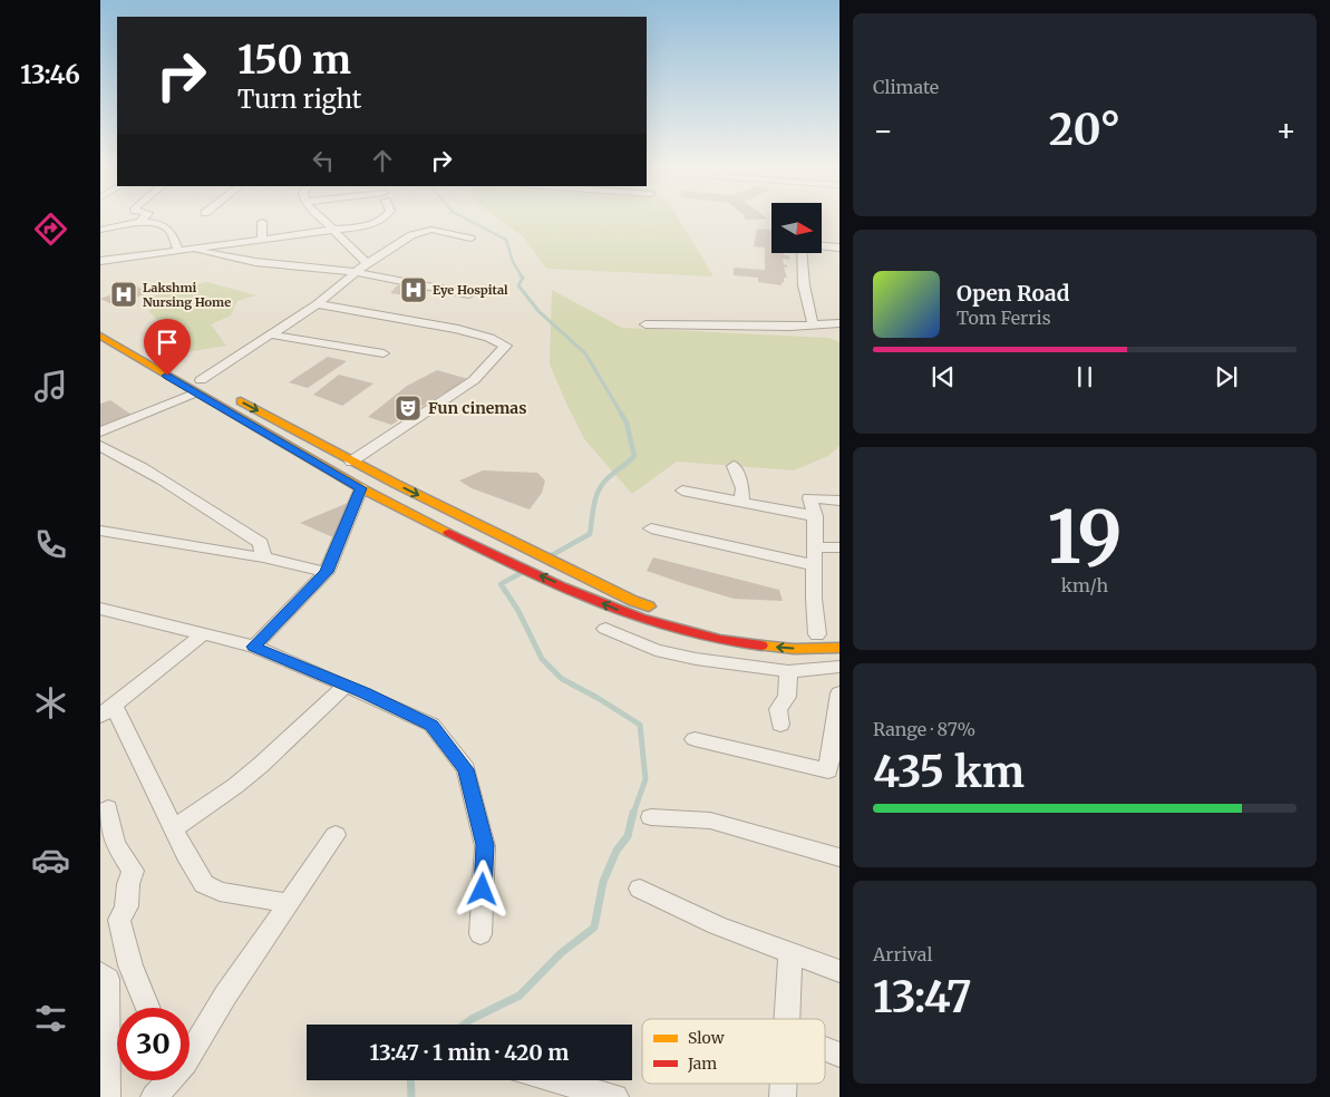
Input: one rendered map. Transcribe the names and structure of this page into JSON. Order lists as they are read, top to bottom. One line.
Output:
{"places":{"hospital":["Eye Hospital","Lakshmi Nursing Home"],"theatre":["Fun cinemas"]},"legend":["Slow","Jam"],"north":"right","page":{"tabs":"13:46","tile":["Climate",["19","km/h"],["Range · 87%","435 km"],["Arrival","13:47"]],"turn":["150 m","Turn right"],"heat":["−","20°","+"],"song":["Open Road","Tom Ferris"],"limit":"30","trip":"13:47 · 1 min · 420 m"}}
